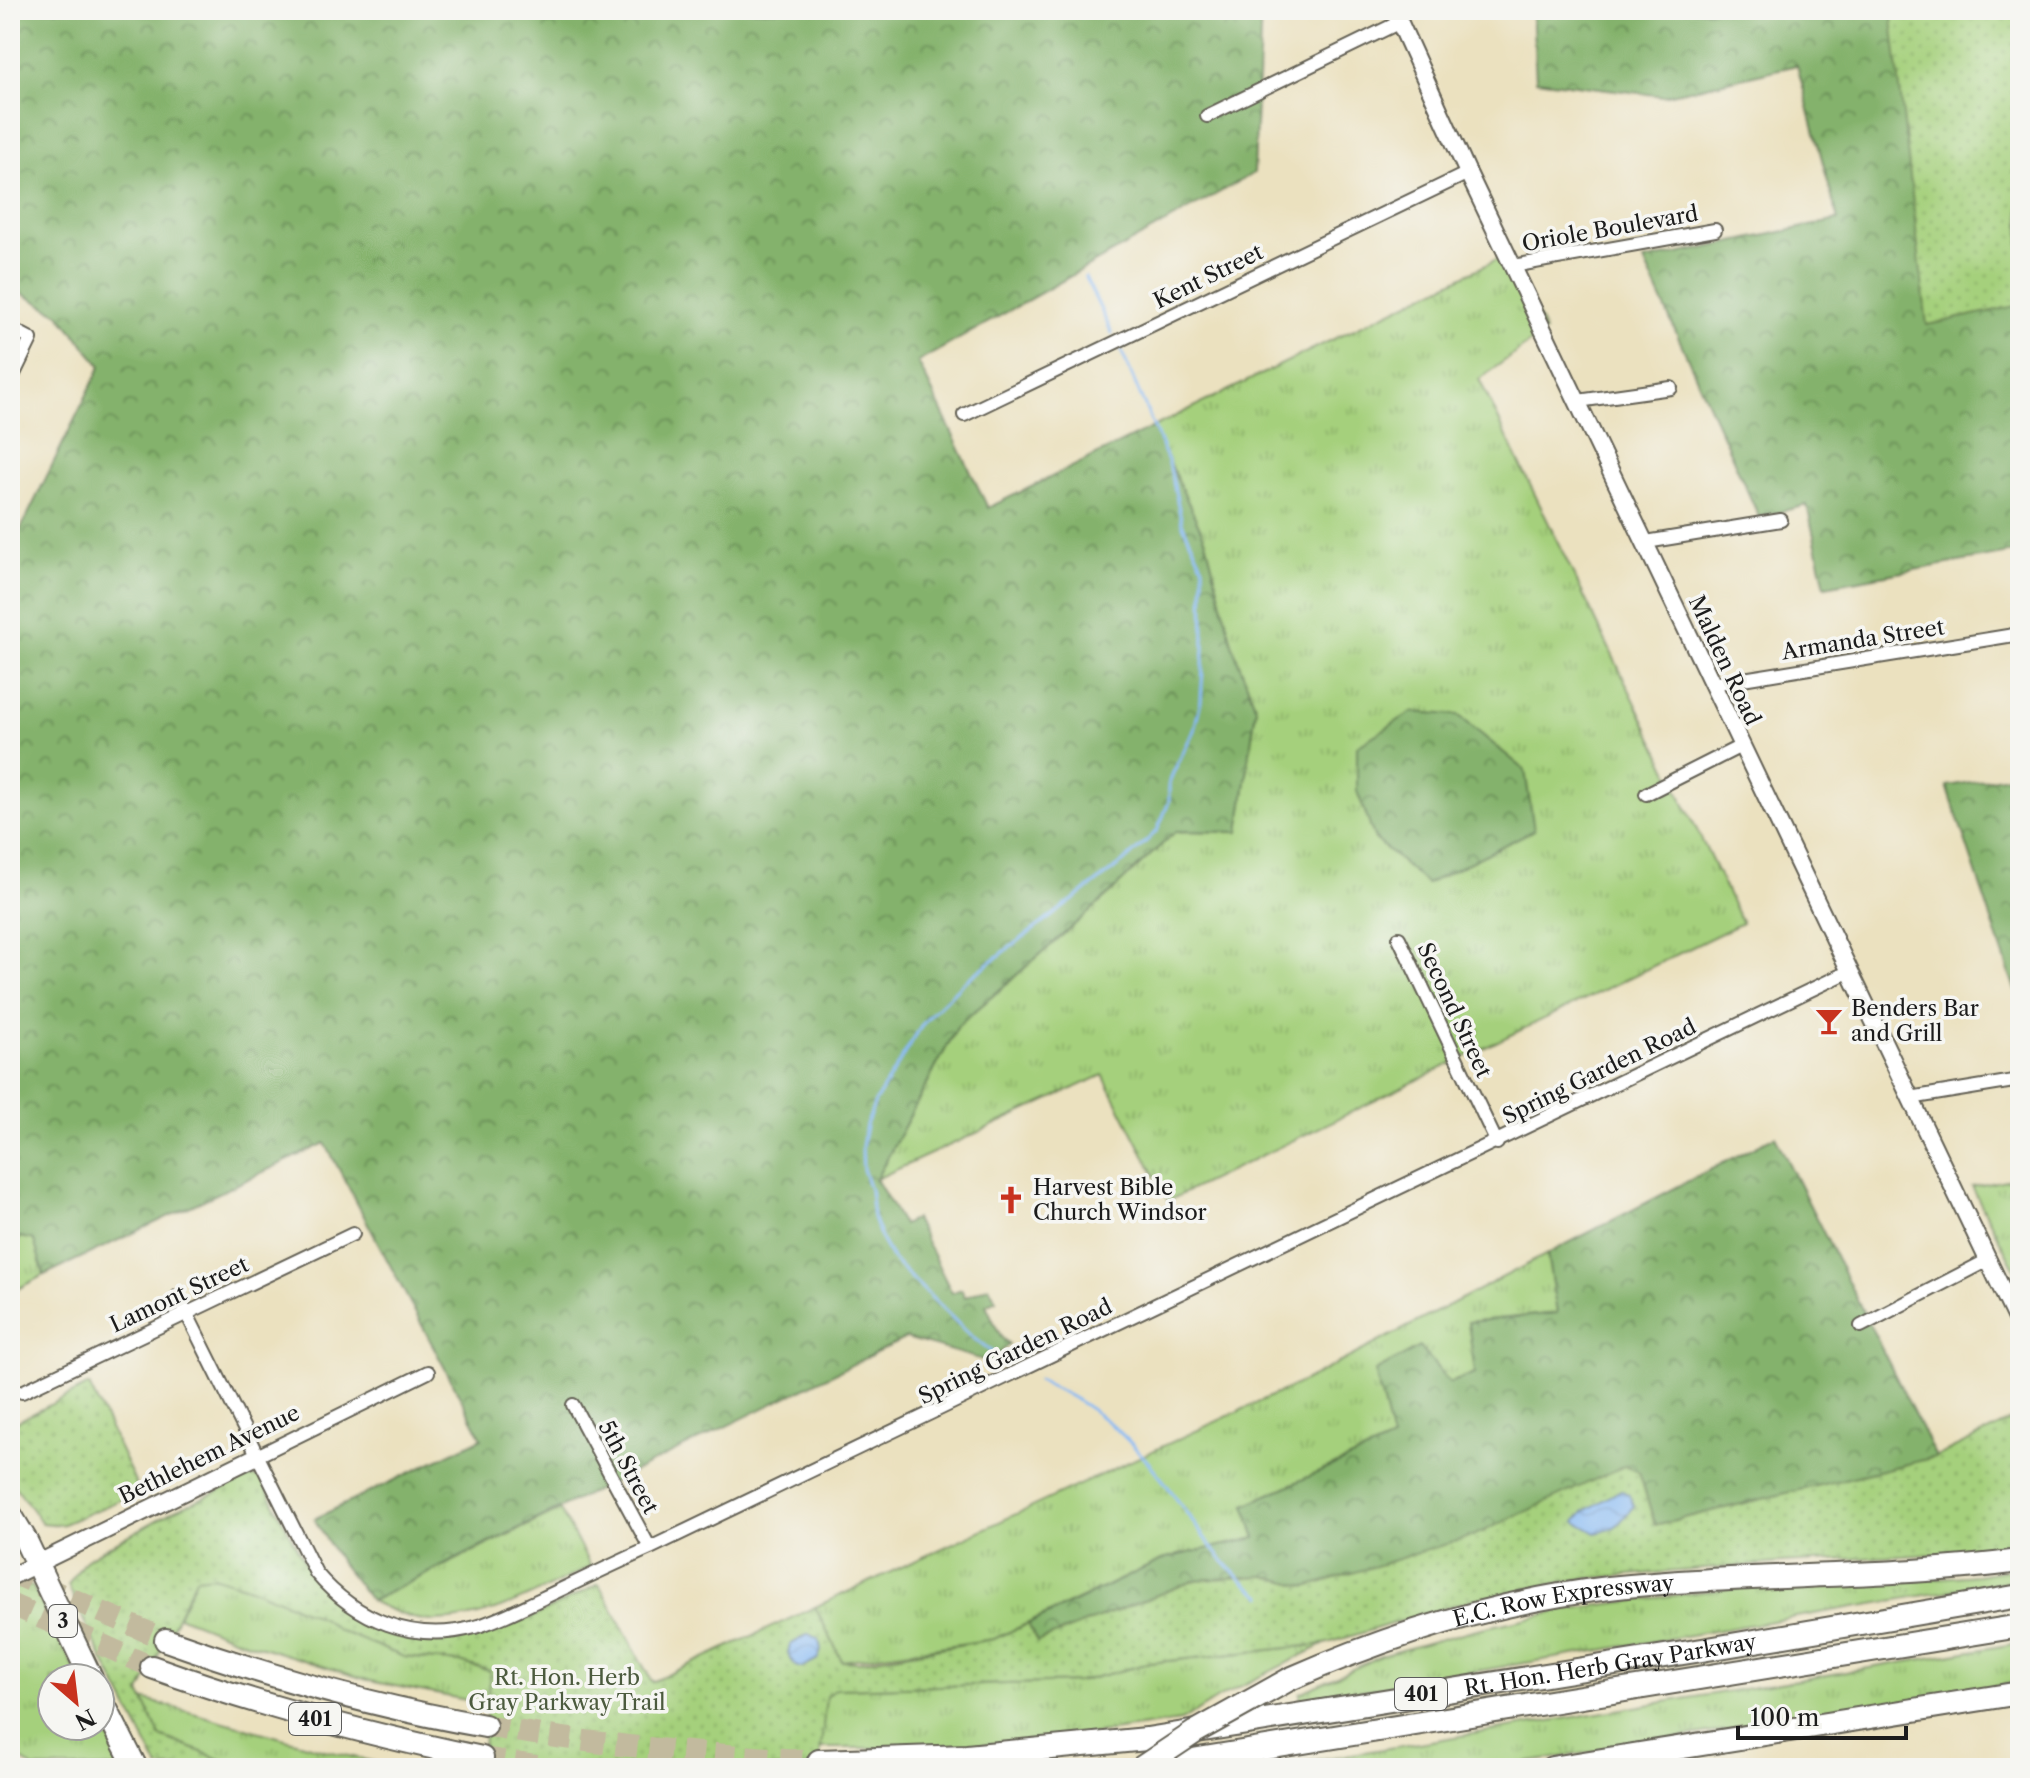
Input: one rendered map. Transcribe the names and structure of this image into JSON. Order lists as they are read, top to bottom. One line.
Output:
{"streets":{"highway":["E.C. Row Expressway","3","Rt. Hon. Herb Gray Parkway","401"],"main road":["Malden Road","Bethlehem Avenue"],"street":["Oriole Boulevard","Kent Street","Armanda Street","Second Street","Spring Garden Road","Lamont Street","5th Street"]},"crossings":[["Oriole Boulevard","Malden Road"],["Kent Street","Malden Road"],["Armanda Street","Malden Road"],["Malden Road","Spring Garden Road"],["Second Street","Spring Garden Road"],["Spring Garden Road","Lamont Street"],["Spring Garden Road","Bethlehem Avenue"],["Spring Garden Road","5th Street"],["Bethlehem Avenue","3"],["E.C. Row Expressway","Rt. Hon. Herb Gray Parkway"]],"parks":["Rt. Hon. Herb Gray Parkway Trail"],"places":{"bar":["Benders Bar and Grill"],"church":["Harvest Bible Church Windsor"]},"scale_bar":"100 m","north":"bottom right"}
